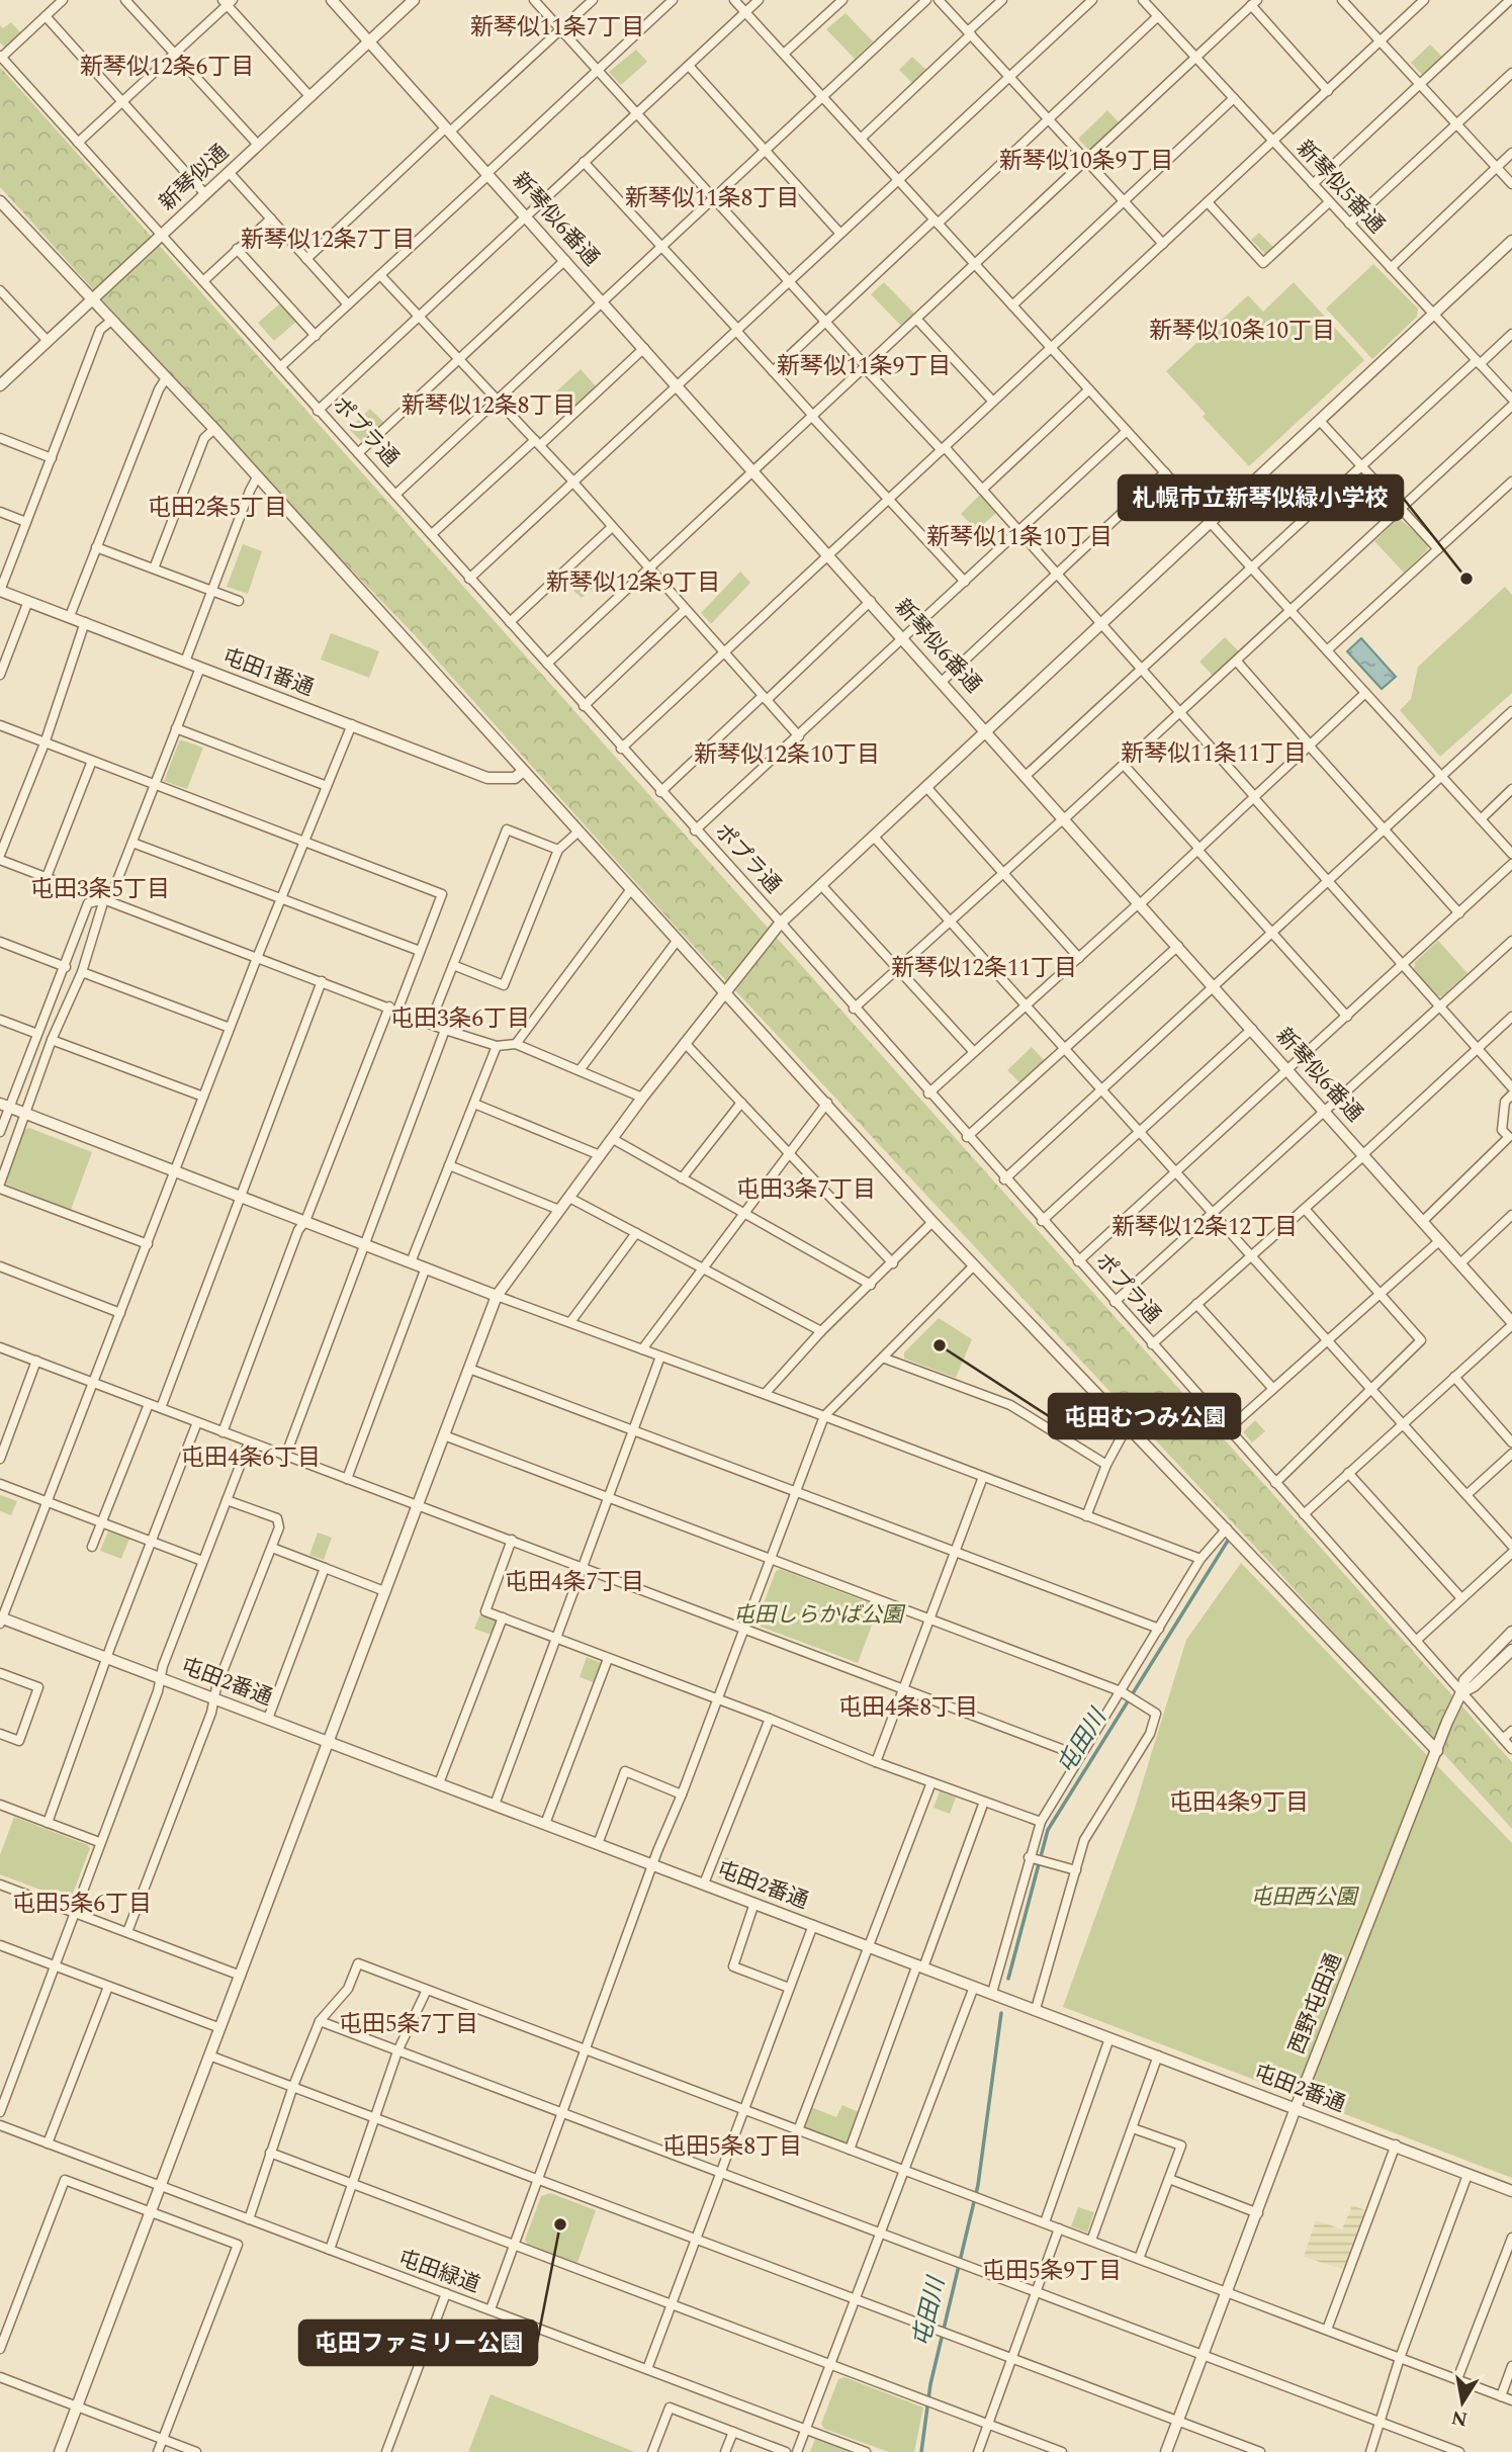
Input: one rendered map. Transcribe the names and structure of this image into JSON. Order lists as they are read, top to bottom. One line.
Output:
{"streets":{"street":["新琴似通","新琴似5番通","新琴似6番通","ポプラ通","屯田1番通","屯田2番通","西野屯田通","屯田緑道"]},"crossings":[["新琴似通","新琴似6番通"],["新琴似通","ポプラ通"],["ポプラ通","西野屯田通"],["屯田2番通","西野屯田通"]],"districts":["新琴似11条7丁目","新琴似12条6丁目","新琴似10条9丁目","新琴似11条8丁目","新琴似12条7丁目","新琴似10条10丁目","新琴似11条9丁目","新琴似12条8丁目","屯田2条5丁目","新琴似11条10丁目","新琴似12条9丁目","新琴似11条11丁目","新琴似12条10丁目","屯田3条5丁目","新琴似12条11丁目","屯田3条6丁目","屯田3条7丁目","新琴似12条12丁目","屯田4条6丁目","屯田4条7丁目","屯田4条8丁目","屯田4条9丁目","屯田5条6丁目","屯田5条7丁目","屯田5条8丁目","屯田5条9丁目"],"water":["屯田川"],"parks":["屯田しらかば公園","屯田西公園"],"places":["札幌市立新琴似緑小学校","屯田むつみ公園","屯田ファミリー公園"],"north":"bottom"}
